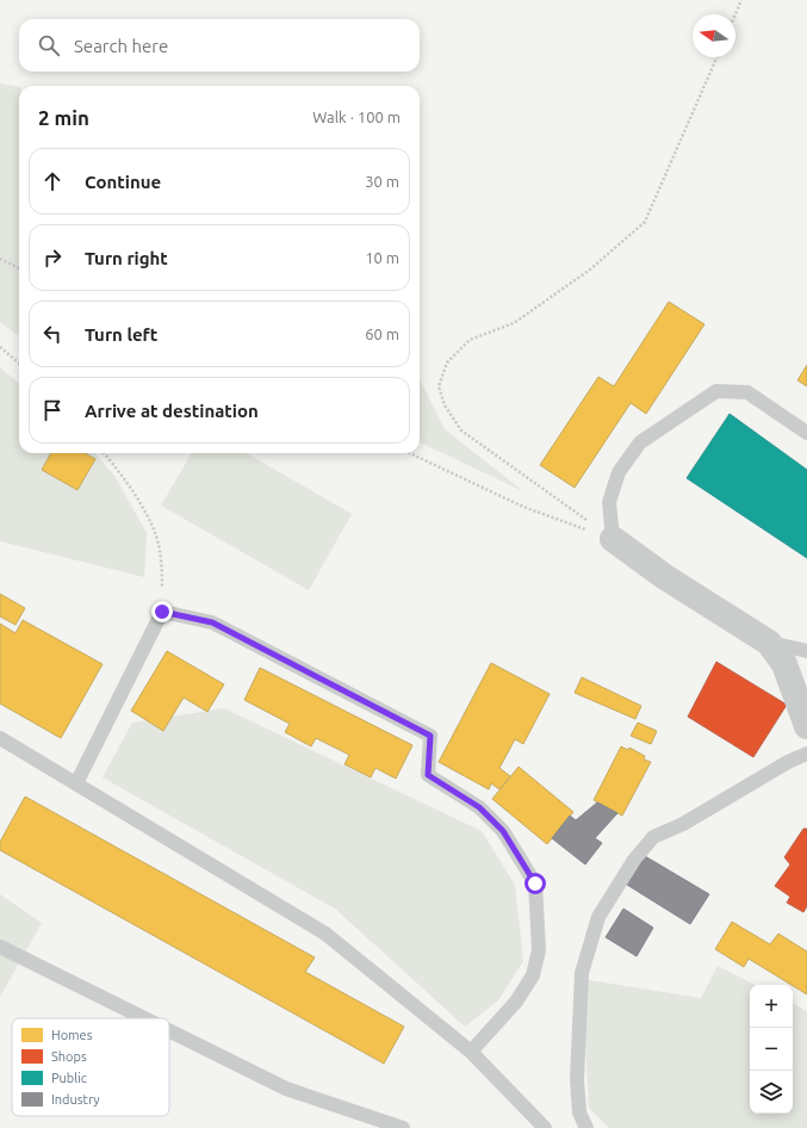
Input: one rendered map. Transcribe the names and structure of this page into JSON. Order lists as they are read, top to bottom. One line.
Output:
{"legend":["Homes","Shops","Public","Industry"],"north":"left","page":{"search":"Search here","heading":["2 min","Walk · 100 m"],"list":[["Continue","30 m"],["Turn right","10 m"],["Turn left","60 m"],"Arrive at destination"],"map_buttons":["+","−"]}}
